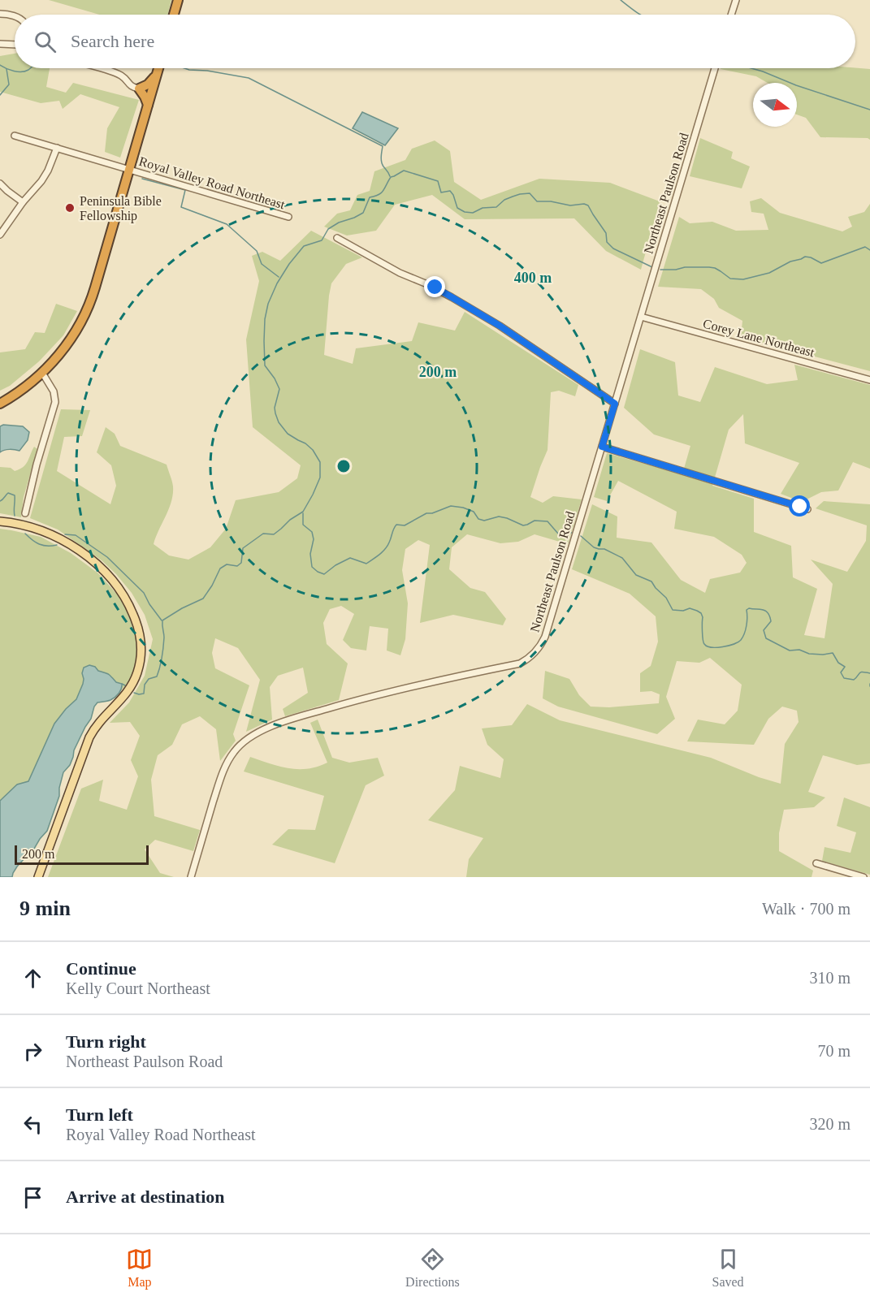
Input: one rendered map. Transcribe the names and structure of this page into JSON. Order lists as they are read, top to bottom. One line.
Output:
{"streets":{"street":["Royal Valley Road Northeast","Northeast Paulson Road","Corey Lane Northeast"]},"crossings":[["Northeast Paulson Road","Corey Lane Northeast"]],"places":["Peninsula Bible Fellowship"],"scale_bar":"200 m","north":"right","page":{"search":"Search here","scale":"200 m","heading":["9 min","Walk · 700 m"],"list":[["Continue","Kelly Court Northeast","310 m"],["Turn right","Northeast Paulson Road","70 m"],["Turn left","Royal Valley Road Northeast","320 m"],"Arrive at destination"],"nav":["Map","Directions","Saved"]},"rings":["400 m","200 m"]}
